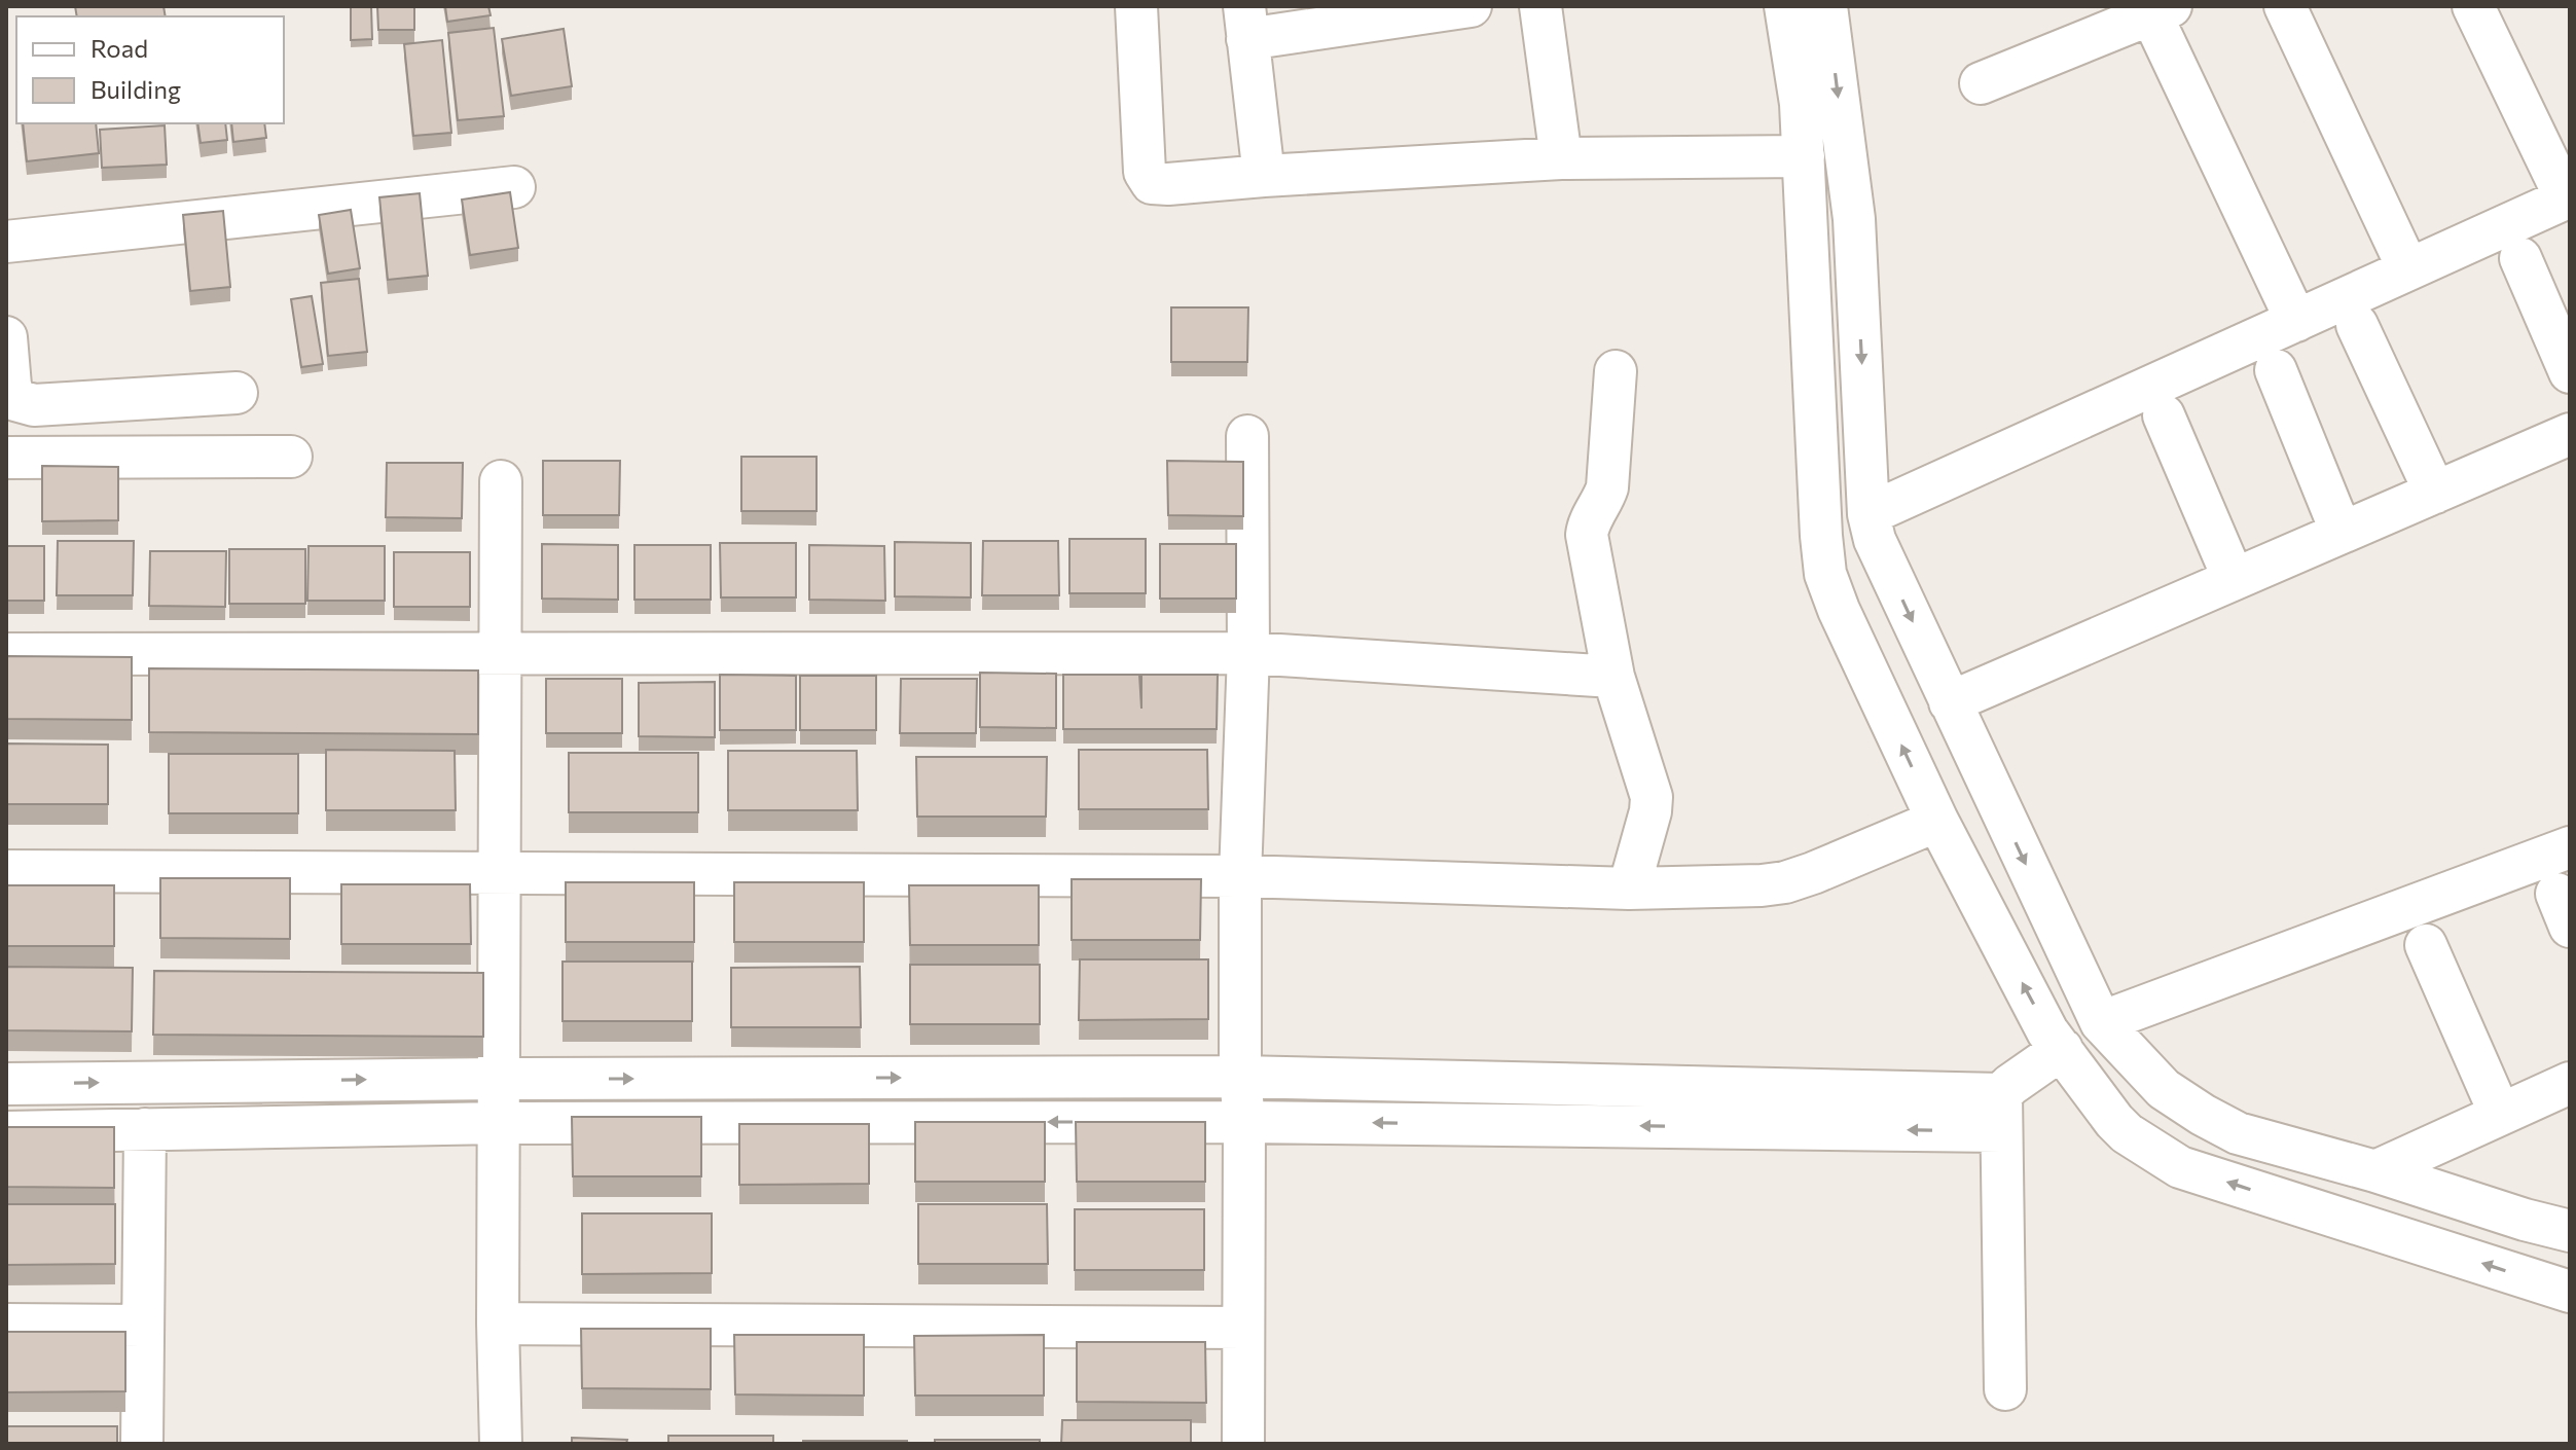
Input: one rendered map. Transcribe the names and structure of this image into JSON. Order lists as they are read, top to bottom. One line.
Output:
{"legend":["Road","Building"]}
